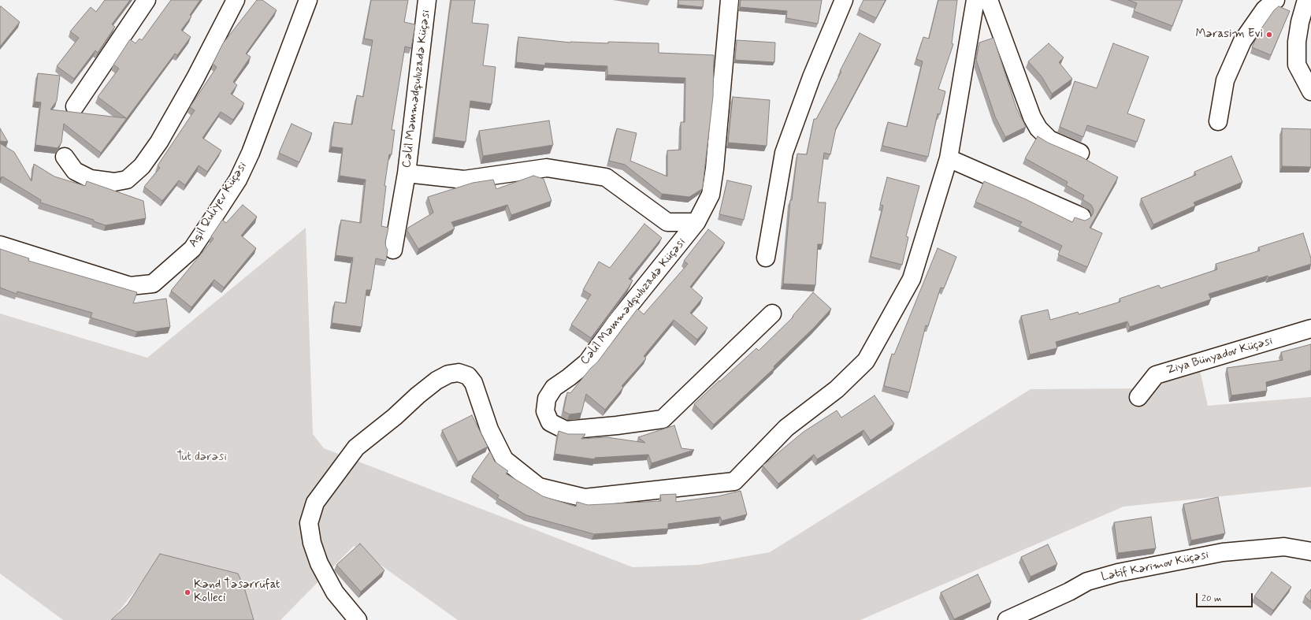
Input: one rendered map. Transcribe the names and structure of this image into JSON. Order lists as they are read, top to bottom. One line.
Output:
{"streets":{"street":["Cəlil Məmmədquluzadə Küçəsi","Aqil Quliyev Küçəsi","Ziya Bünyadov Küçəsi","Lətif Kərimov Küçəsi"]},"parks":["Tut dərəsi"],"places":["Mərasim Evi","Kənd Təsərrüfat Kolleci"],"scale_bar":"20 m"}
